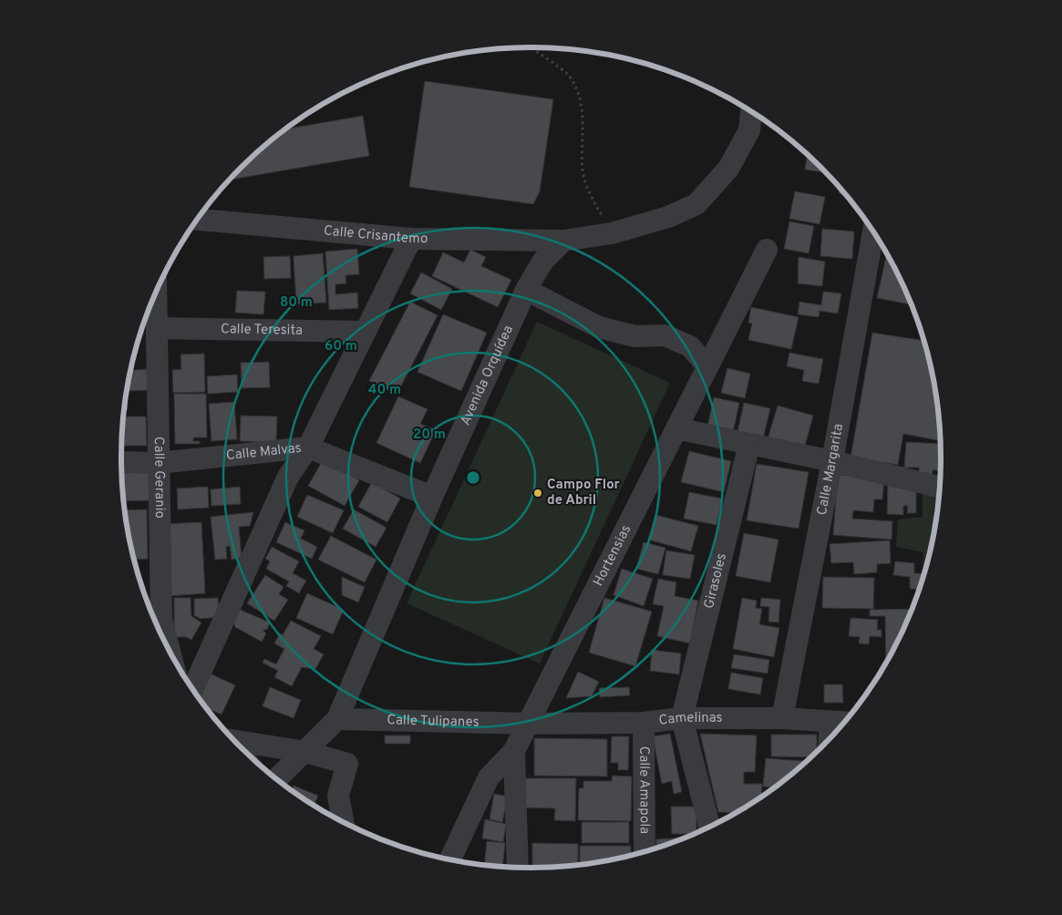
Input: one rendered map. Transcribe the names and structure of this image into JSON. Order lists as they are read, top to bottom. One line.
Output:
{"streets":{"street":["Calle Crisantemo","Calle Teresita","Avenida Orquídea","Calle Malvas","Calle Margarita","Calle Geranio","Hortensias","Girasoles","Camelinas","Calle Tulipanes","Calle Amapola"]},"crossings":[["Calle Crisantemo","Avenida Orquídea"],["Calle Teresita","Calle Geranio"],["Avenida Orquídea","Calle Malvas"],["Avenida Orquídea","Calle Tulipanes"],["Calle Malvas","Calle Geranio"],["Calle Margarita","Camelinas"],["Hortensias","Camelinas"],["Hortensias","Calle Tulipanes"],["Girasoles","Camelinas"],["Camelinas","Calle Tulipanes"],["Camelinas","Calle Amapola"]],"places":["Campo Flor de Abril"],"rings":["80 m","60 m","40 m","20 m"]}
